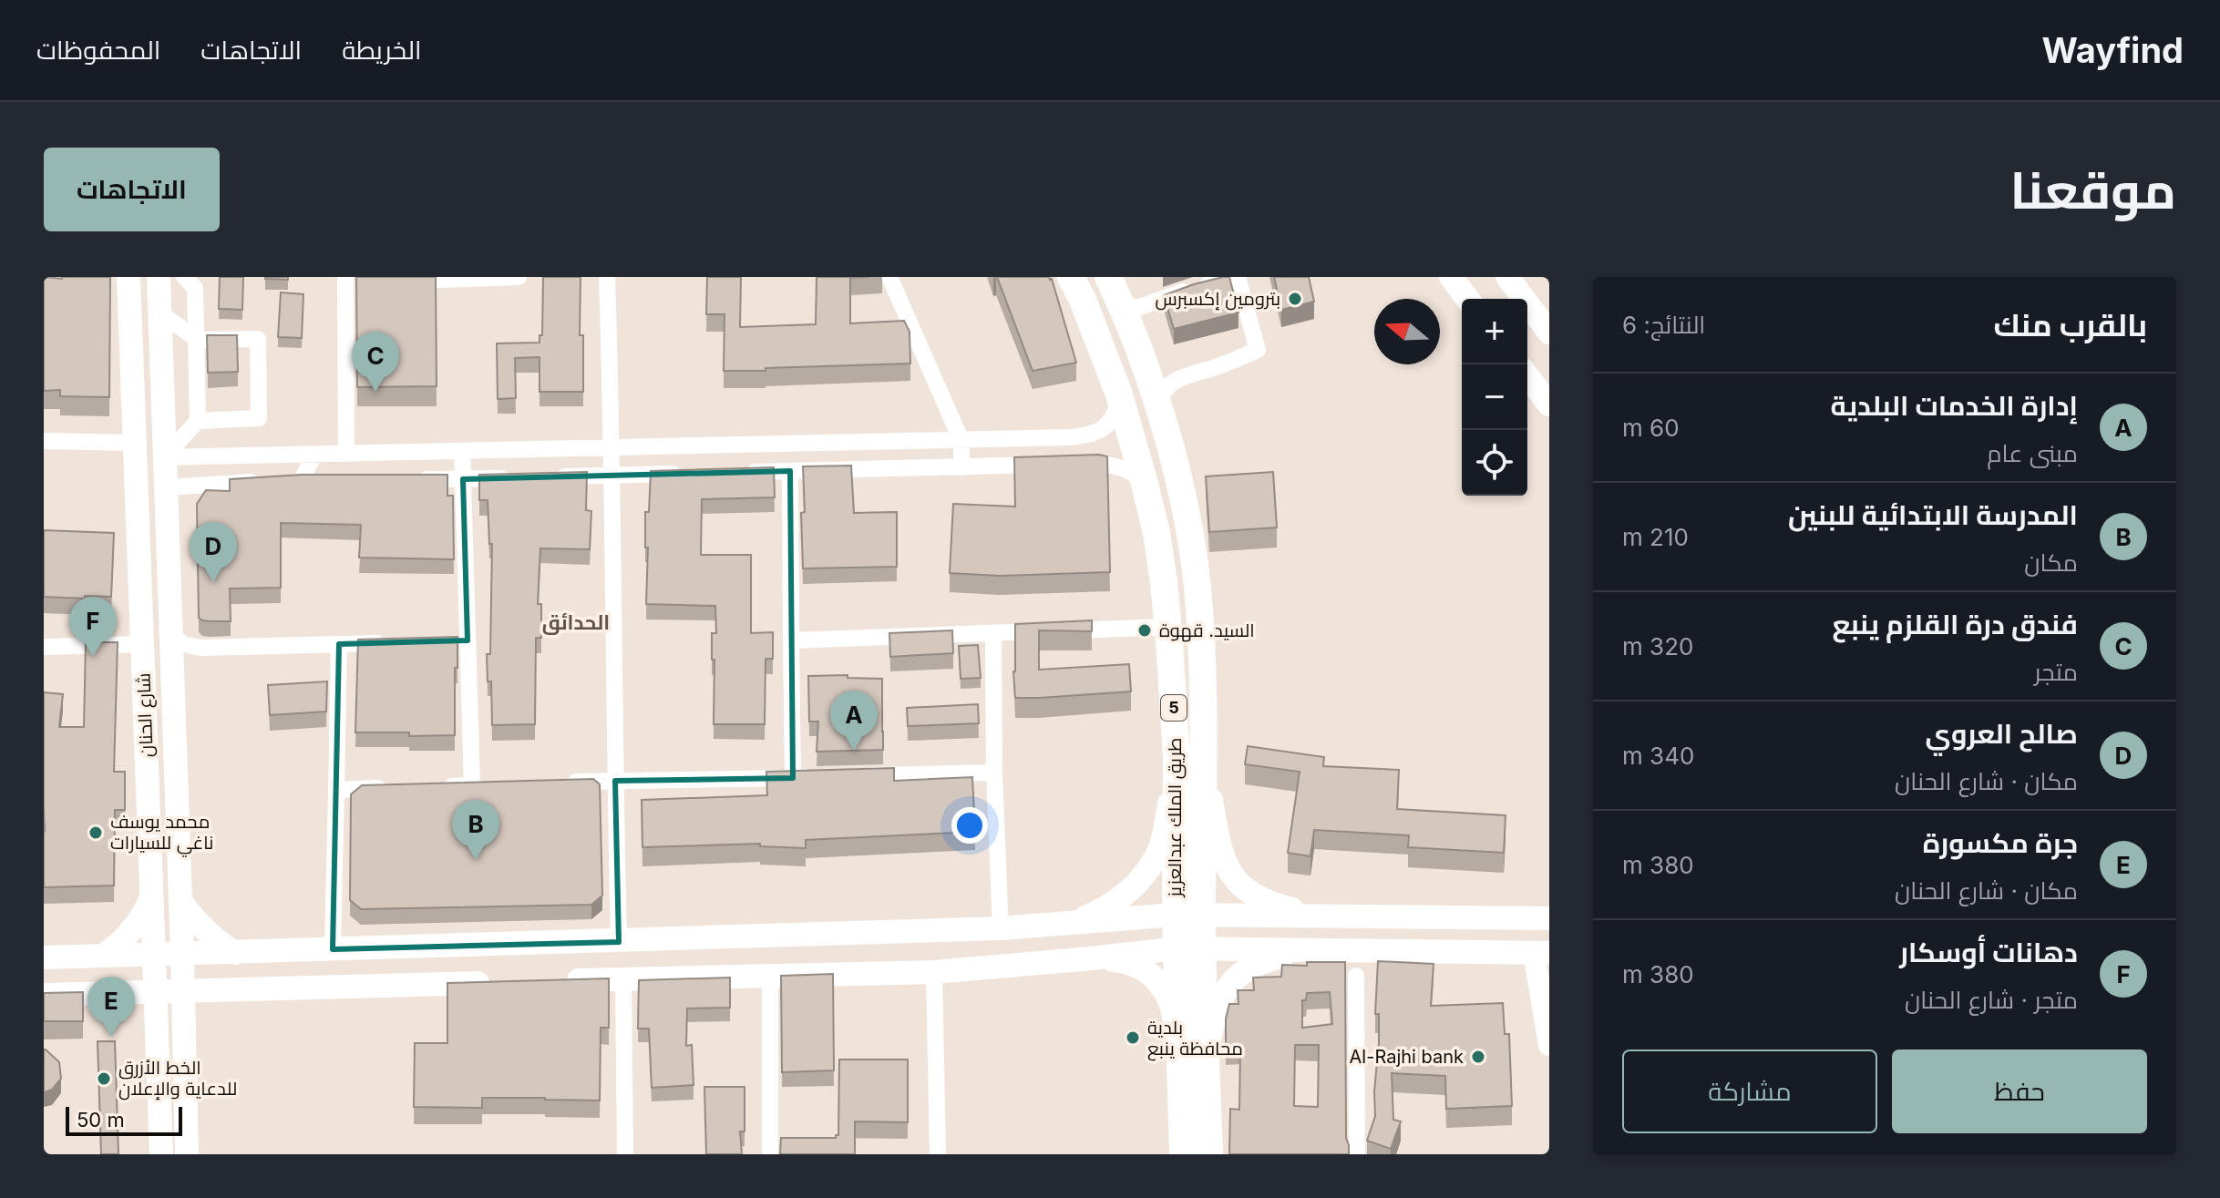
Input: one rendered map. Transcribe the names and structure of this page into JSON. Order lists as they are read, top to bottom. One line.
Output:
{"streets":{"highway":["5","طريق الملك عبدالعزيز"],"main road":["شارع الحنان"]},"districts":["الحدائق"],"places":["بترومين إكسبرس","السيد. قهوة","محمد يوسف ناغي للسيارات","بلدية محافظة ينبع","Al-Rajhi bank","الخط الأزرق للدعاية والإعلان"],"scale_bar":"50 m","north":"left","page":{"header":"Wayfind","nav":["الخريطة","الاتجاهات","المحفوظات"],"title":"موقعنا","buttons":["الاتجاهات",["حفظ","مشاركة"]],"heading":["بالقرب منك","النتائج: 6"],"map_buttons":["+","−"],"pins":["C","D","F","A","B","E"],"list":[{"mark":"A","name":"إدارة الخدمات البلدية","note":"مبنى عام","value":"60 m"},{"mark":"B","name":"المدرسة الابتدائية للبنين","note":"مكان","value":"210 m"},{"mark":"C","name":"فندق درة القلزم ينبع","note":"متجر","value":"320 m"},{"mark":"D","name":"صالح العروي","note":"مكان · شارع الحنان","value":"340 m"},{"mark":"E","name":"جرة مكسورة","note":"مكان · شارع الحنان","value":"380 m"},{"mark":"F","name":"دهانات أوسكار","note":"متجر · شارع الحنان","value":"380 m"}],"scale":"50 m"}}
